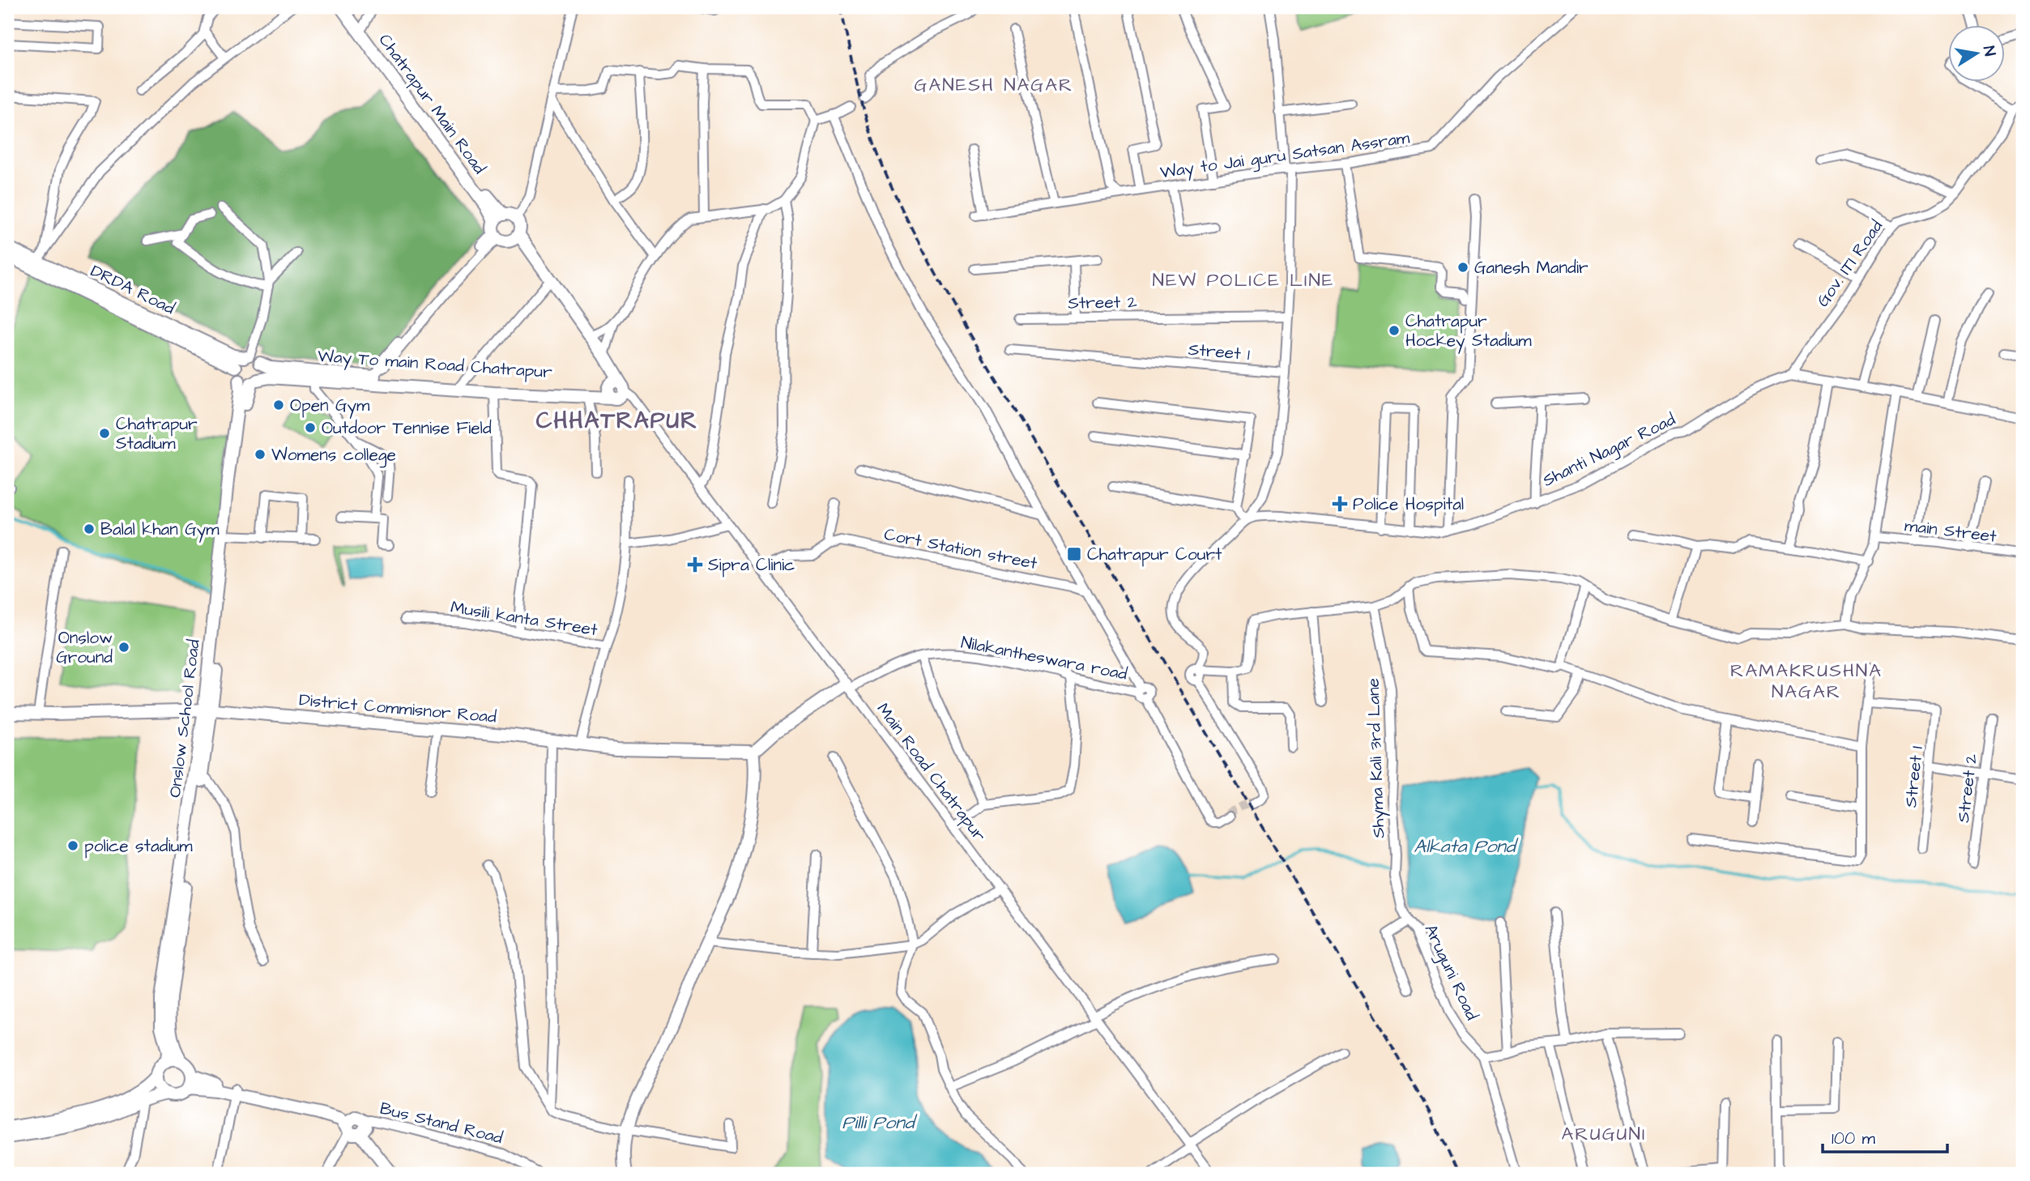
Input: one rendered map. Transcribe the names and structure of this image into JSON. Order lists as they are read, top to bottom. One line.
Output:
{"streets":{"main road":["Chatrapur Main Road","DRDA Road","Way To main Road Chatrapur","District Commisnor Road","Onslow School Road"],"street":["Way to Jai guru Satsan Assram","Gov. ITI Road","Street 2","Street 1","Shanti Nagar Road","main Street","Cort Station street","Musili kanta Street","Nilakantheswara road","Shyma Kali 3rd Lane","Main Road Chatrapur","Aruguni Road","Bus Stand Road"]},"crossings":[["Gov. ITI Road","Shanti Nagar Road"],["DRDA Road","Way To main Road Chatrapur"],["DRDA Road","Onslow School Road"],["Way To main Road Chatrapur","Onslow School Road"],["Way To main Road Chatrapur","Main Road Chatrapur"],["Musili kanta Street","District Commisnor Road"],["Nilakantheswara road","Main Road Chatrapur"],["District Commisnor Road","Onslow School Road"],["Shyma Kali 3rd Lane","Aruguni Road"]],"districts":["GANESH NAGAR","NEW POLICE LINE","CHHATRAPUR","RAMAKRUSHNA NAGAR","ARUGUNI"],"water":["Alkata Pond","Pilli Pond"],"places":{"other":["Ganesh Mandir","Chatrapur Hockey Stadium","Open Gym","Outdoor Tennise Field","Chatrapur Stadium","Womens college","Balal khan Gym","Onslow Ground","police stadium"],"health":["Police Hospital","Sipra Clinic"],"transit":["Chatrapur Court"]},"scale_bar":"100 m","north":"right"}
